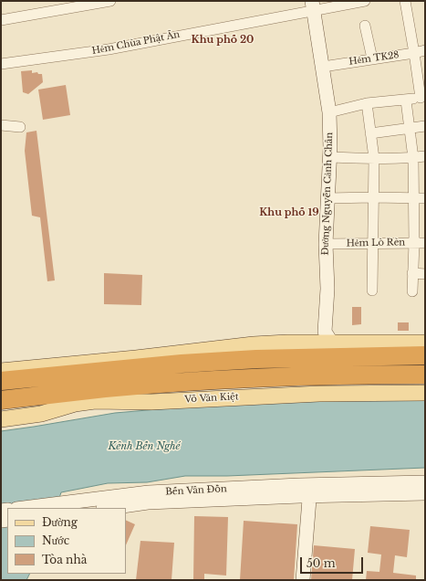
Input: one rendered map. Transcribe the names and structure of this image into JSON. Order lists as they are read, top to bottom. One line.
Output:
{"streets":{"highway":["Võ Văn Kiệt"],"main road":["Đường Nguyễn Cảnh Chân","Bến Vân Đồn"],"street":["Hẻm Chùa Phật Ấn","Hẻm TK28","Hẻm Lò Rèn"]},"crossings":[["Hẻm Chùa Phật Ấn","Đường Nguyễn Cảnh Chân"],["Hẻm TK28","Đường Nguyễn Cảnh Chân"],["Đường Nguyễn Cảnh Chân","Hẻm Lò Rèn"]],"districts":["Khu phố 20","Khu phố 19"],"water":["Kênh Bến Nghé"],"legend":["Đường","Nước","Tòa nhà"],"scale_bar":"50 m"}
